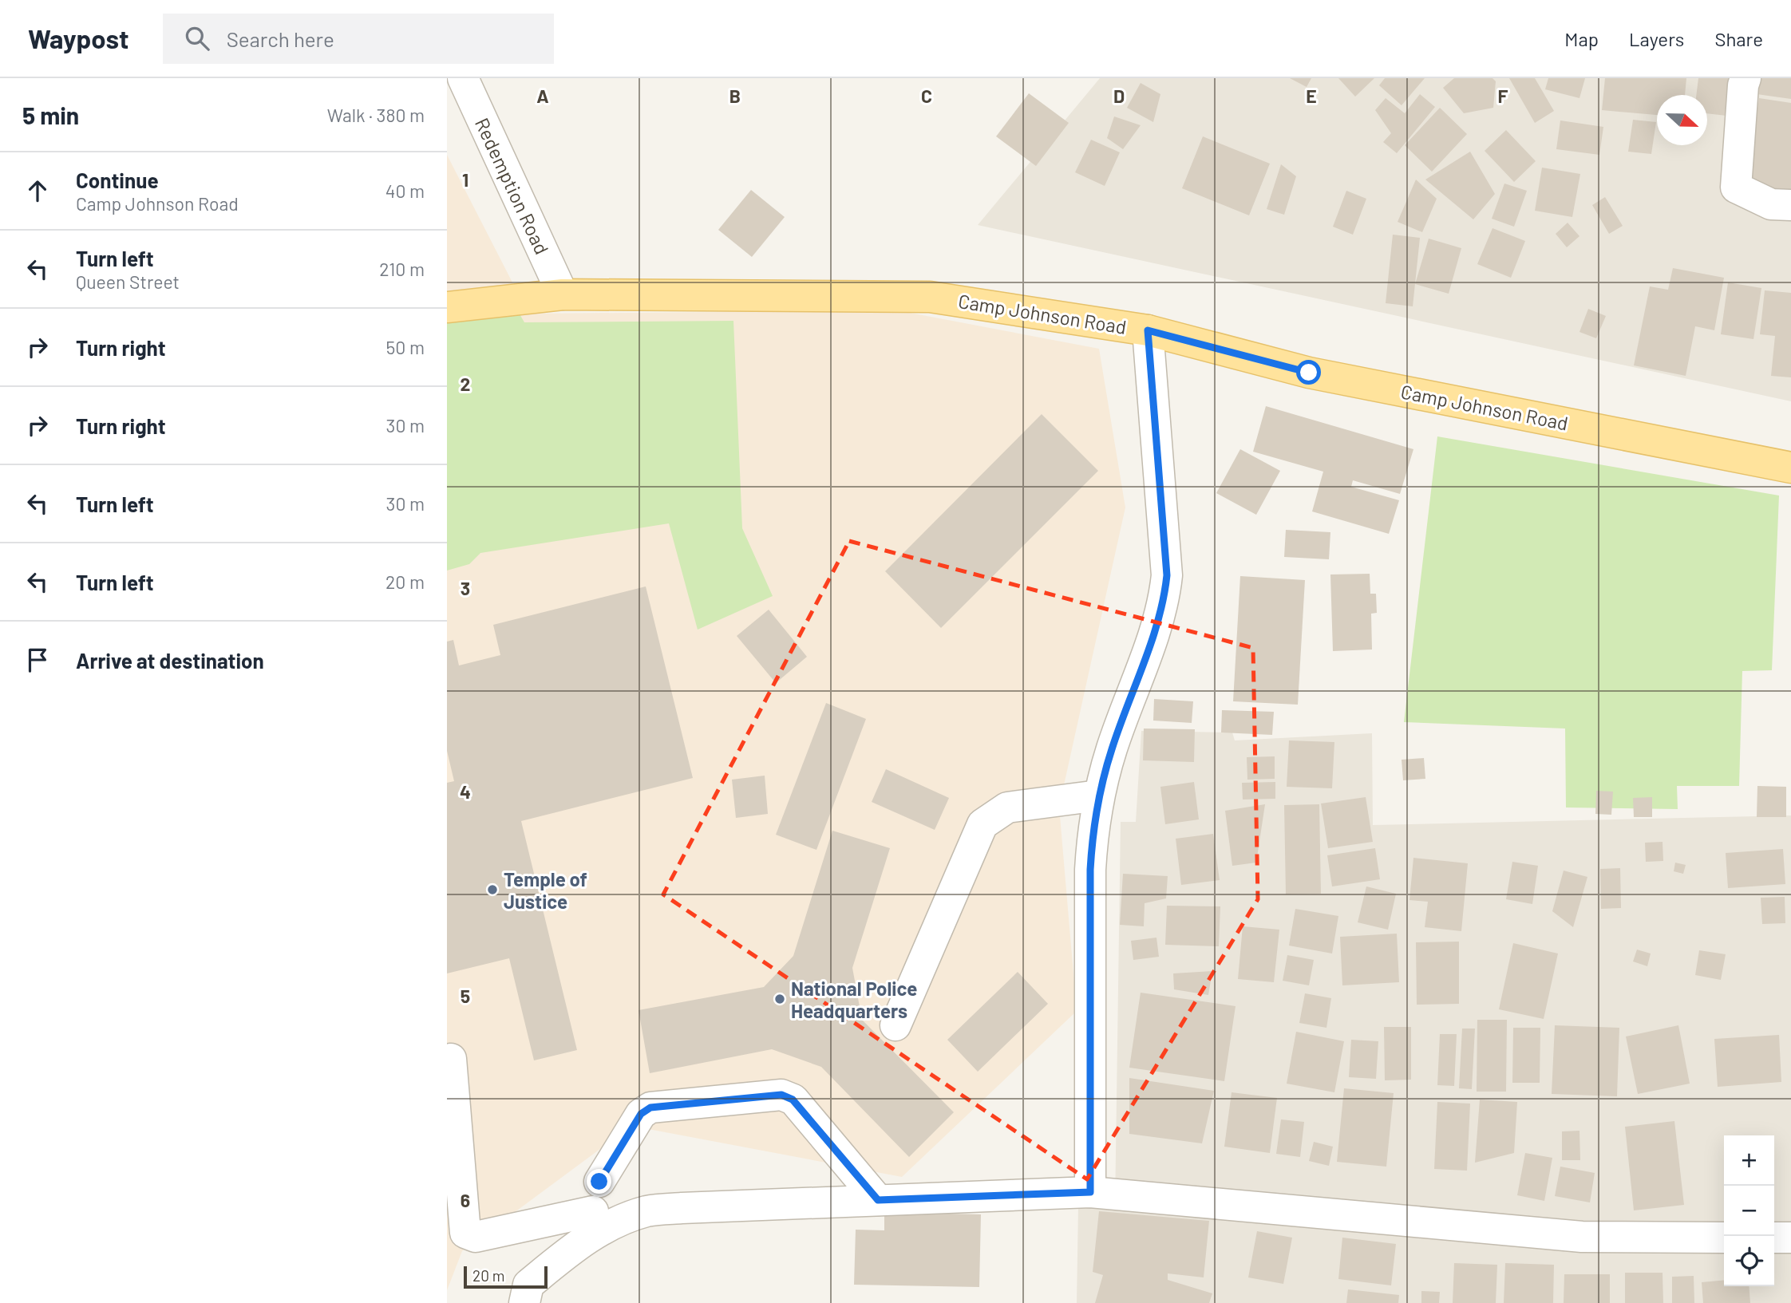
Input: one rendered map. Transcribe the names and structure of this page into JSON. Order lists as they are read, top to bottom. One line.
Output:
{"streets":{"main road":["Camp Johnson Road"],"street":["Redemption Road"]},"crossings":[["Redemption Road","Camp Johnson Road"]],"places":["Temple of Justice","National Police Headquarters"],"scale_bar":"20 m","north":"right","page":{"header":"Waypost","search":"Search here","nav":["Map","Layers","Share"],"heading":["5 min","Walk · 380 m"],"list":[["Continue","Camp Johnson Road","40 m"],["Turn left","Queen Street","210 m"],["Turn right","50 m"],["Turn right","30 m"],["Turn left","30 m"],["Turn left","20 m"],"Arrive at destination"],"map_buttons":["+","−"],"scale":"20 m"},"grid":{"columns":["A","B","C","D","E","F"],"rows":["1","2","3","4","5","6"]}}
